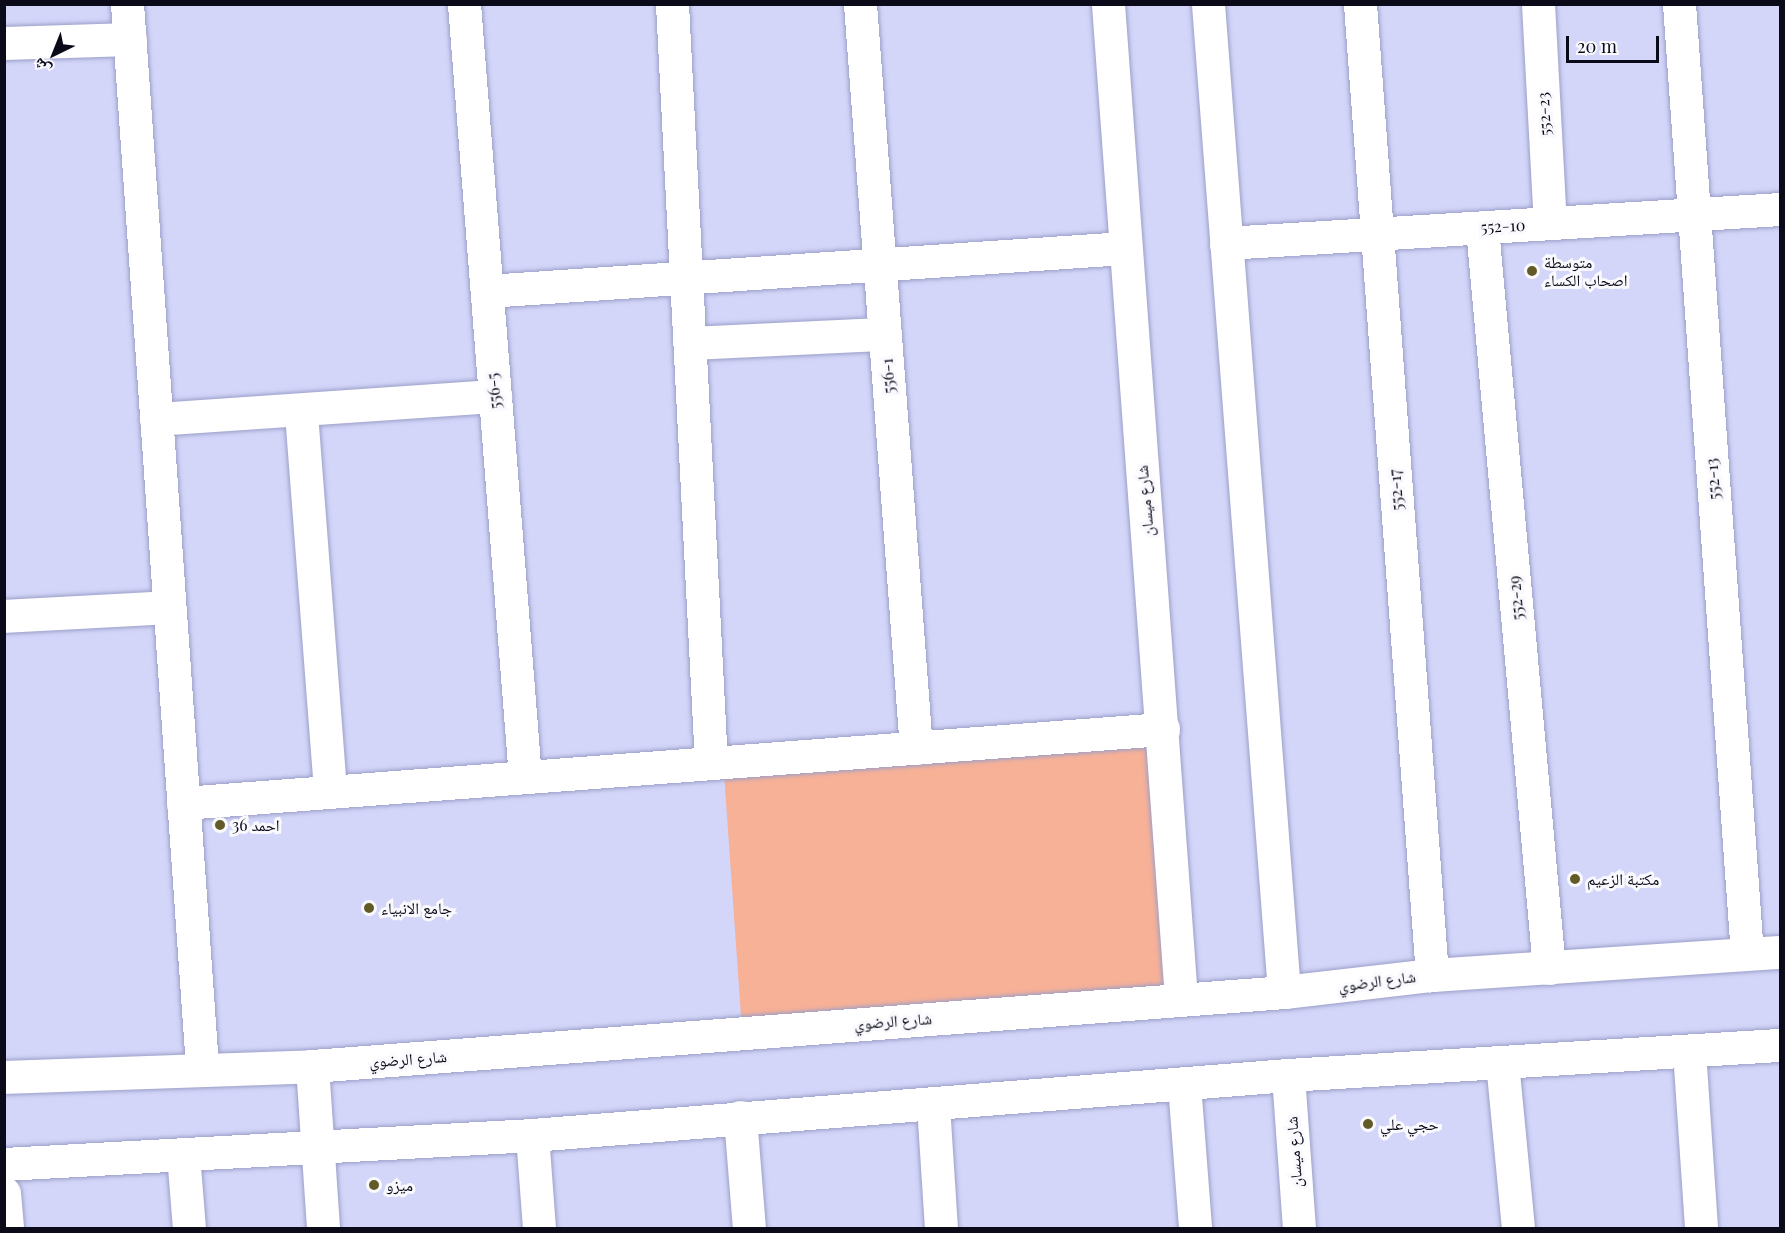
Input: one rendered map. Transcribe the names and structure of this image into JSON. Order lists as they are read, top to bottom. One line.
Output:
{"streets":{"street":["552-23","552-10","556-1","556-5","552-13","552-17","شارع ميسان","552-29","شارع الرضوي"]},"crossings":[["552-23","552-10"],["552-10","552-13"],["552-10","552-17"],["552-10","552-29"],["552-13","شارع الرضوي"],["552-17","شارع الرضوي"],["شارع ميسان","شارع الرضوي"],["552-29","شارع الرضوي"]],"places":["متوسطة اصحاب الكساء","احمد 36","مكتبة الزعيم","جامع الانبياء","حجي علي","ميزو"],"scale_bar":"20 m","north":"bottom left"}
